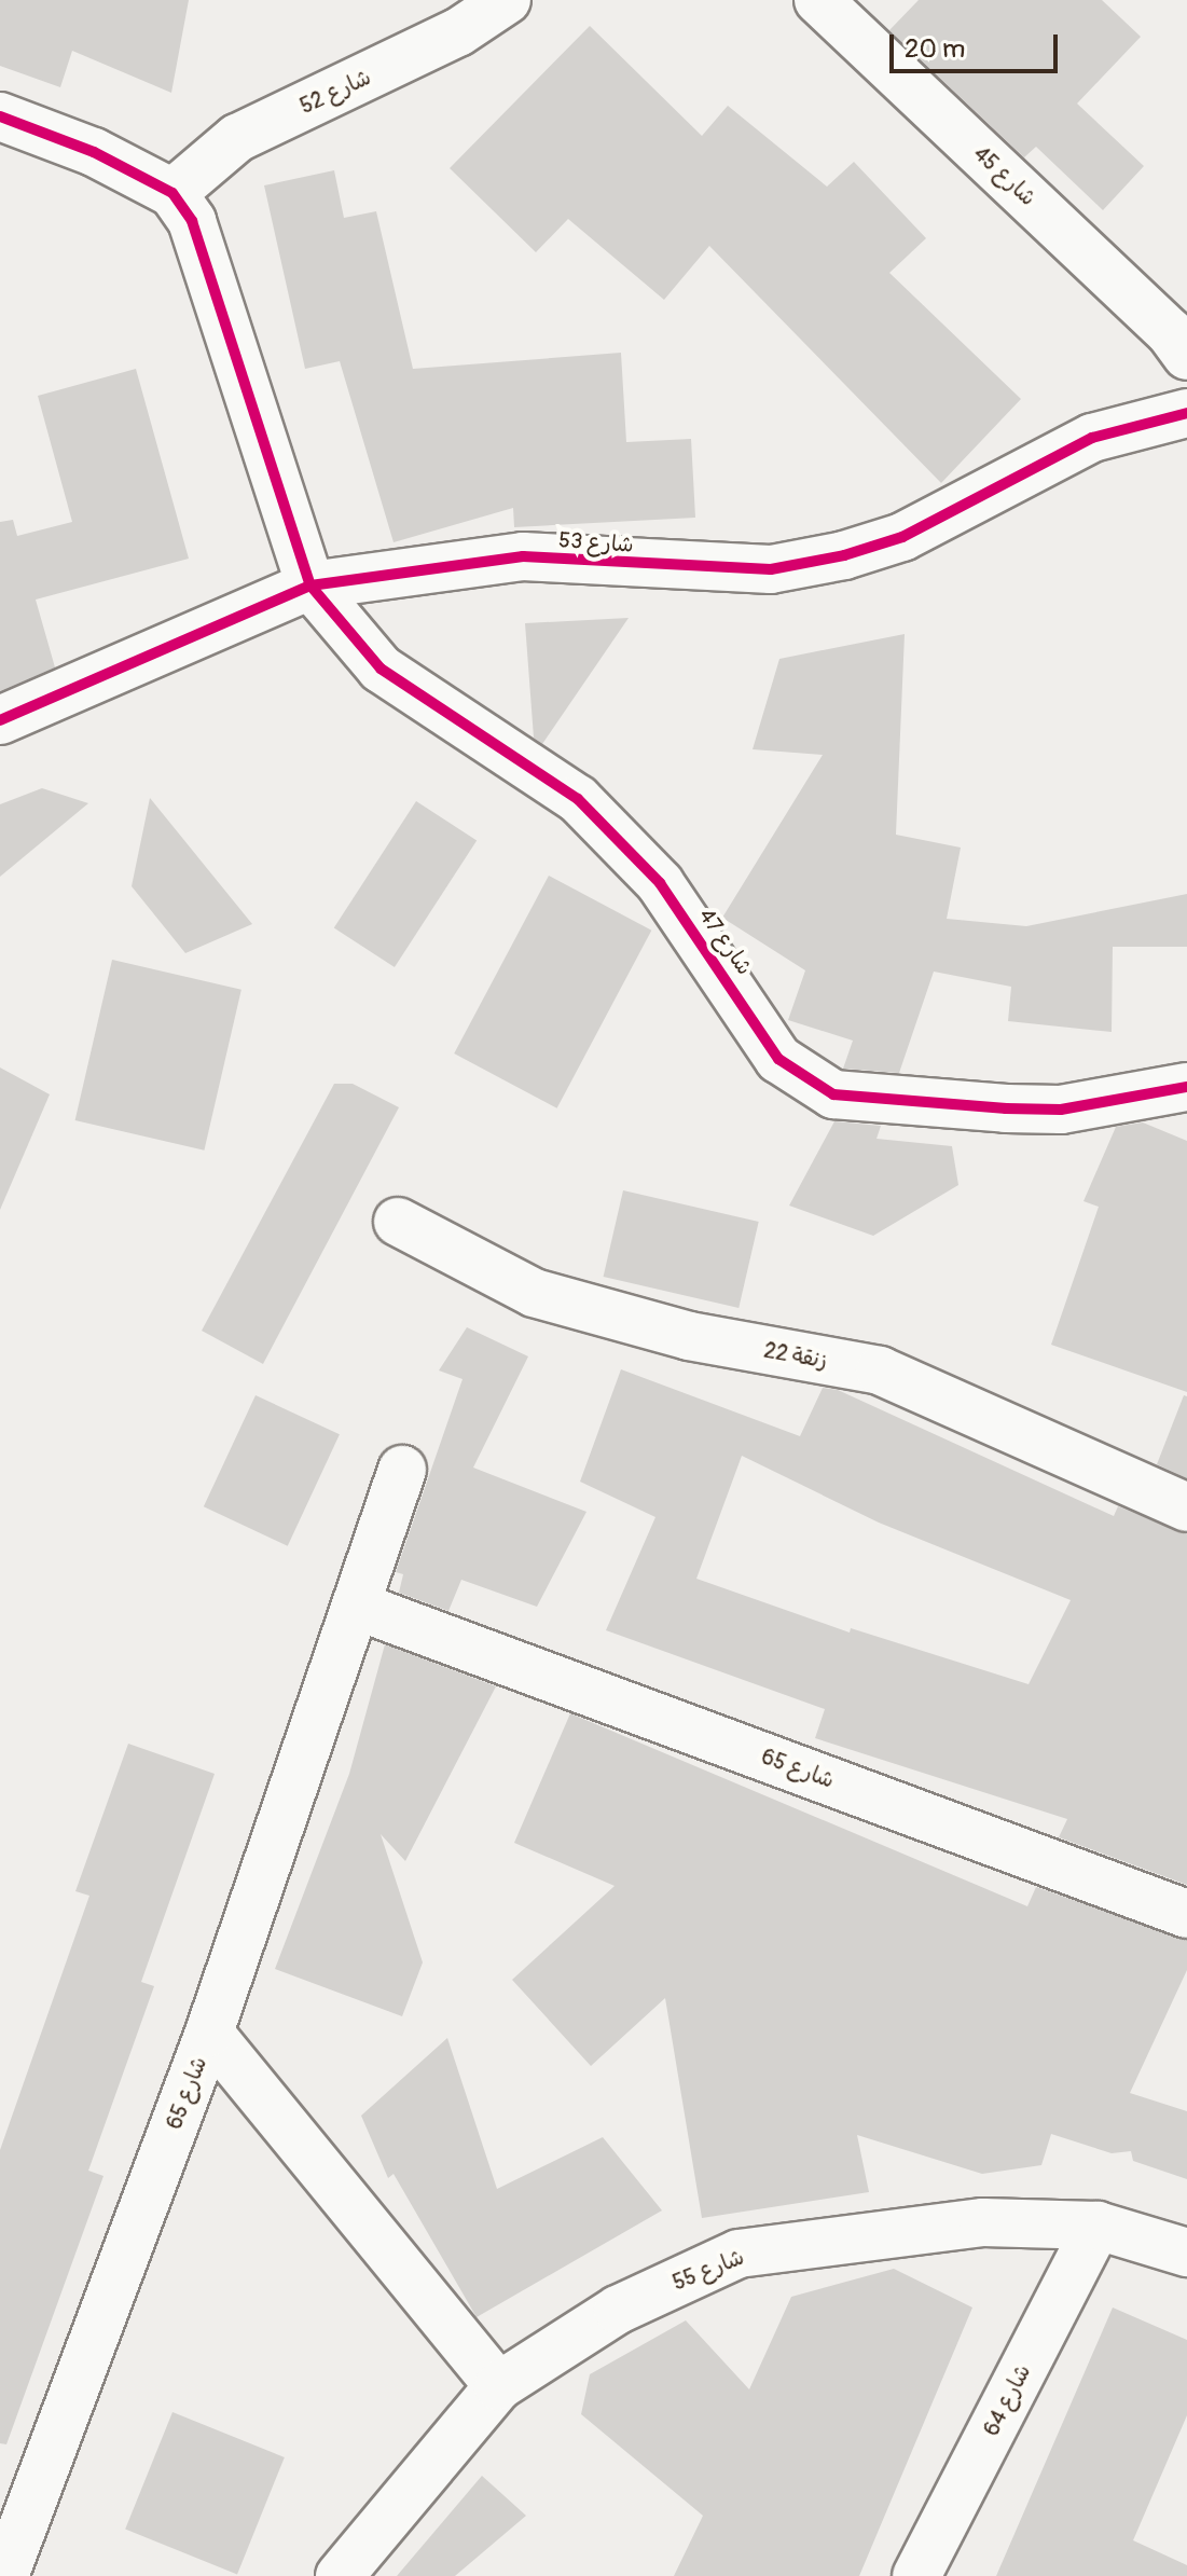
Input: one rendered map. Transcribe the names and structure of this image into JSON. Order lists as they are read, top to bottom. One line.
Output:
{"streets":{"street":["شارع 52","شارع 45","شارع 53","شارع 47","زنقة 22","شارع 65","شارع 55","شارع 64"]},"crossings":[["شارع 53","شارع 47"],["شارع 55","شارع 64"]],"scale_bar":"20 m"}
